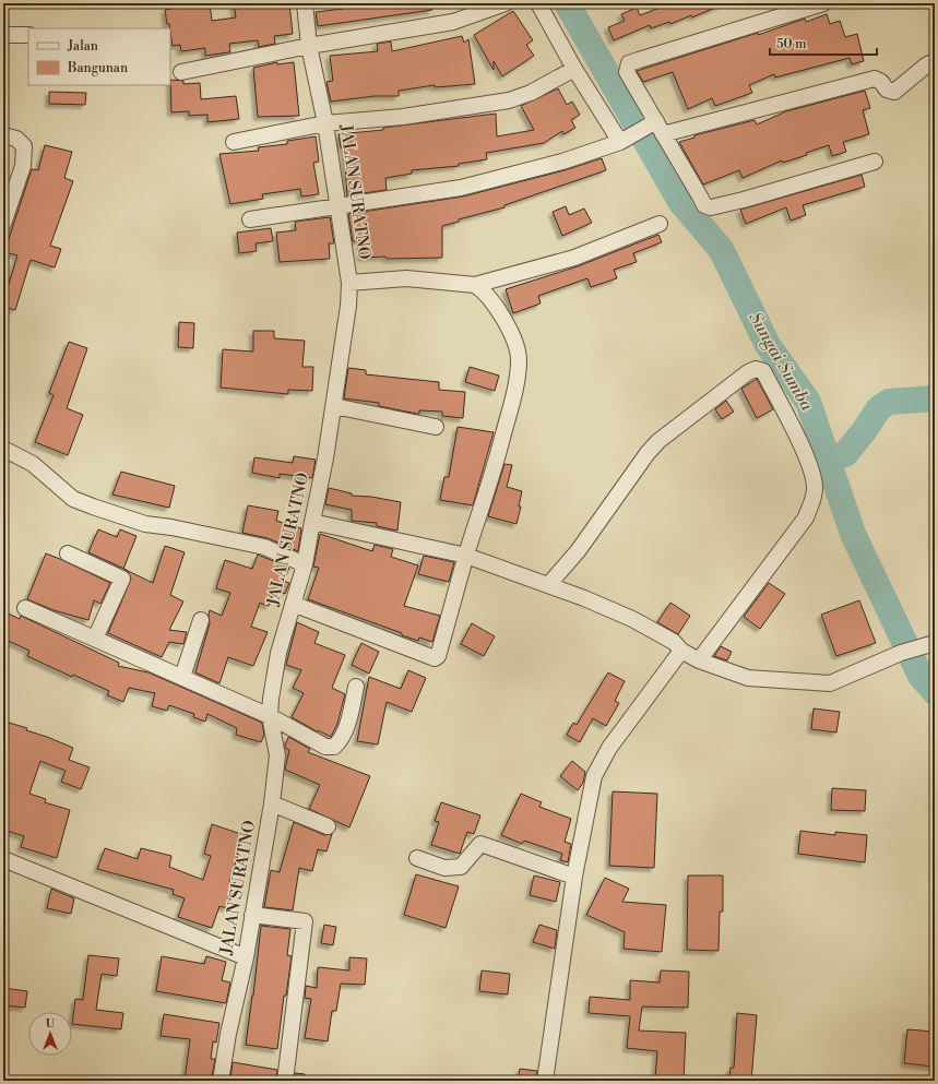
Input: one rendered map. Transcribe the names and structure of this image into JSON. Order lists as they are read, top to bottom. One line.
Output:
{"streets":{"street":["JALAN SURATNO"]},"water":["Sungai Sumba"],"legend":["Jalan","Bangunan"],"scale_bar":"50 m","north":"top"}
